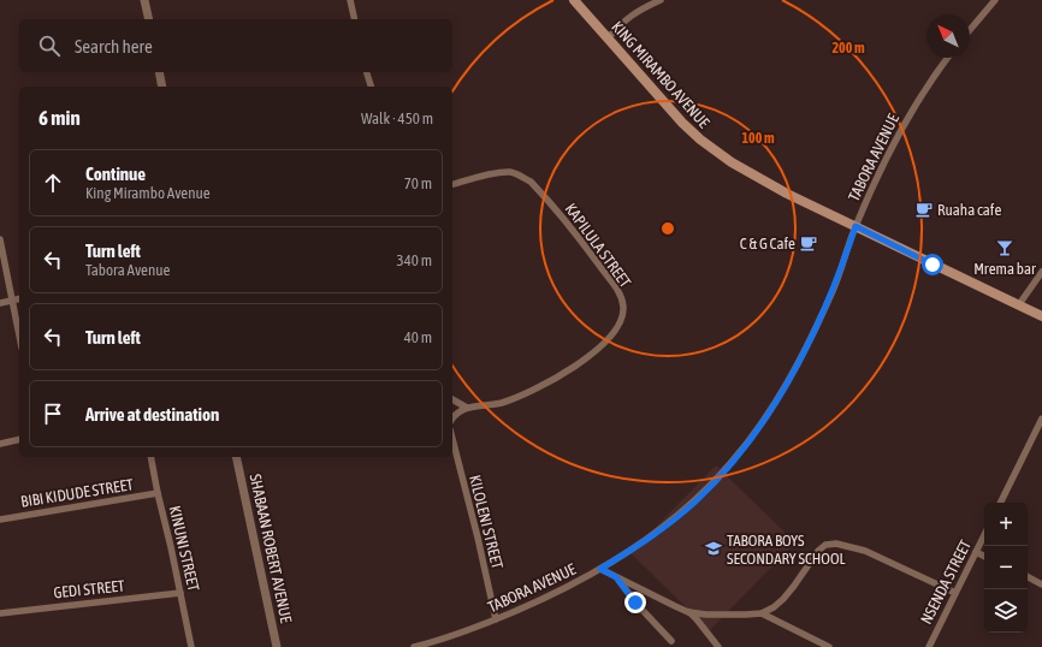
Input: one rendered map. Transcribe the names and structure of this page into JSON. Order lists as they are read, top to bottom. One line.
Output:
{"streets":{"main road":["KING MIRAMBO AVENUE"],"street":["TABORA AVENUE","KAPILULA STREET","BIBI KIDUDE STREET","KILOLENI STREET","KINUNI STREET","SHABAAN ROBERT AVENUE","NSENDA STREET","GEDI STREET"]},"crossings":[["KING MIRAMBO AVENUE","TABORA AVENUE"],["TABORA AVENUE","KILOLENI STREET"],["BIBI KIDUDE STREET","KINUNI STREET"],["KINUNI STREET","GEDI STREET"]],"places":{"cafe":["Ruaha cafe","C & G Cafe"],"bar":["Mrema bar"],"school or university":["TABORA BOYS SECONDARY SCHOOL"]},"north":"top left","page":{"search":"Search here","heading":["6 min","Walk · 450 m"],"list":[["Continue","King Mirambo Avenue","70 m"],["Turn left","Tabora Avenue","340 m"],["Turn left","40 m"],"Arrive at destination"],"map_buttons":["+","−"]},"rings":["200 m","100 m"]}
